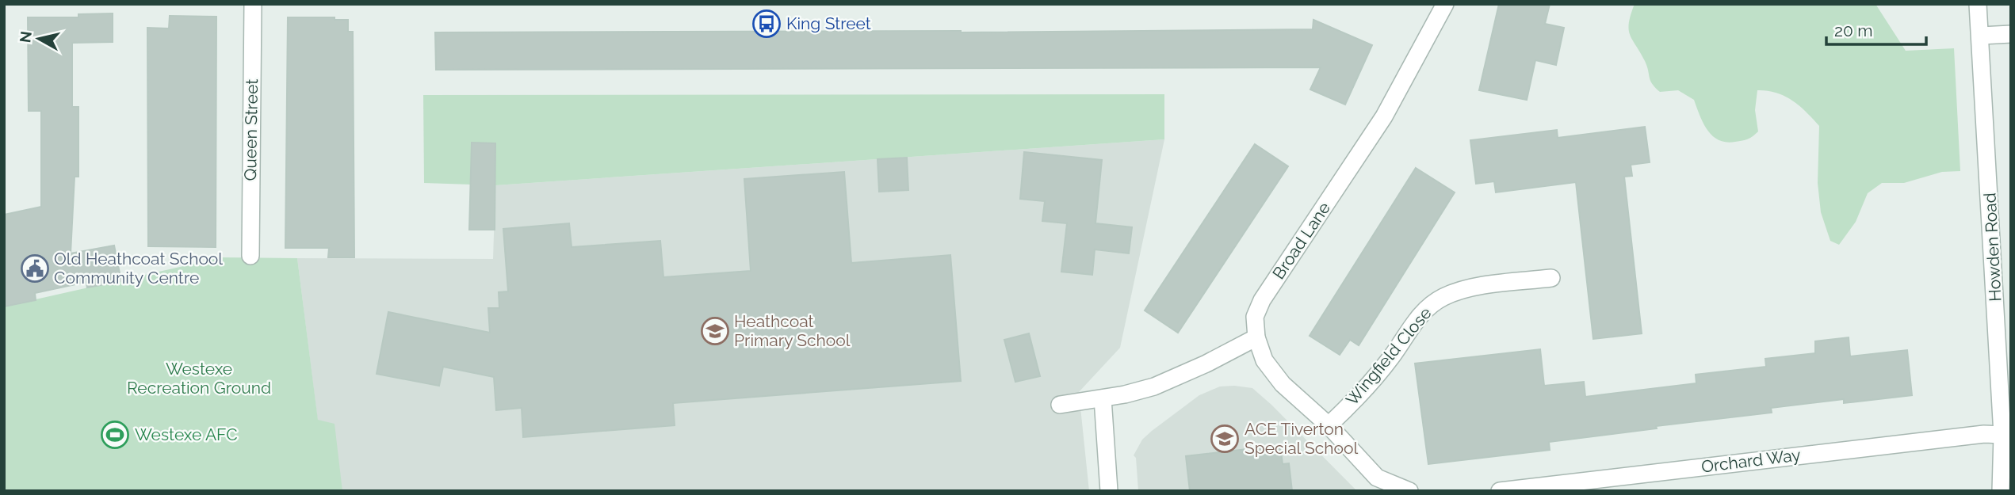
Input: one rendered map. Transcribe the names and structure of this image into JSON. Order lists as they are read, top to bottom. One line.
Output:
{"streets":{"street":["Queen Street","Broad Lane","Howden Road","Wingfield Close","Orchard Way"]},"crossings":[["Howden Road","Orchard Way"]],"parks":["Westexe Recreation Ground"],"places":{"bus stop":["King Street"],"public building":["Old Heathcoat School Community Centre"],"school or university":["Heathcoat Primary School","ACE Tiverton Special School"],"sports":["Westexe AFC"]},"scale_bar":"20 m","north":"left"}
